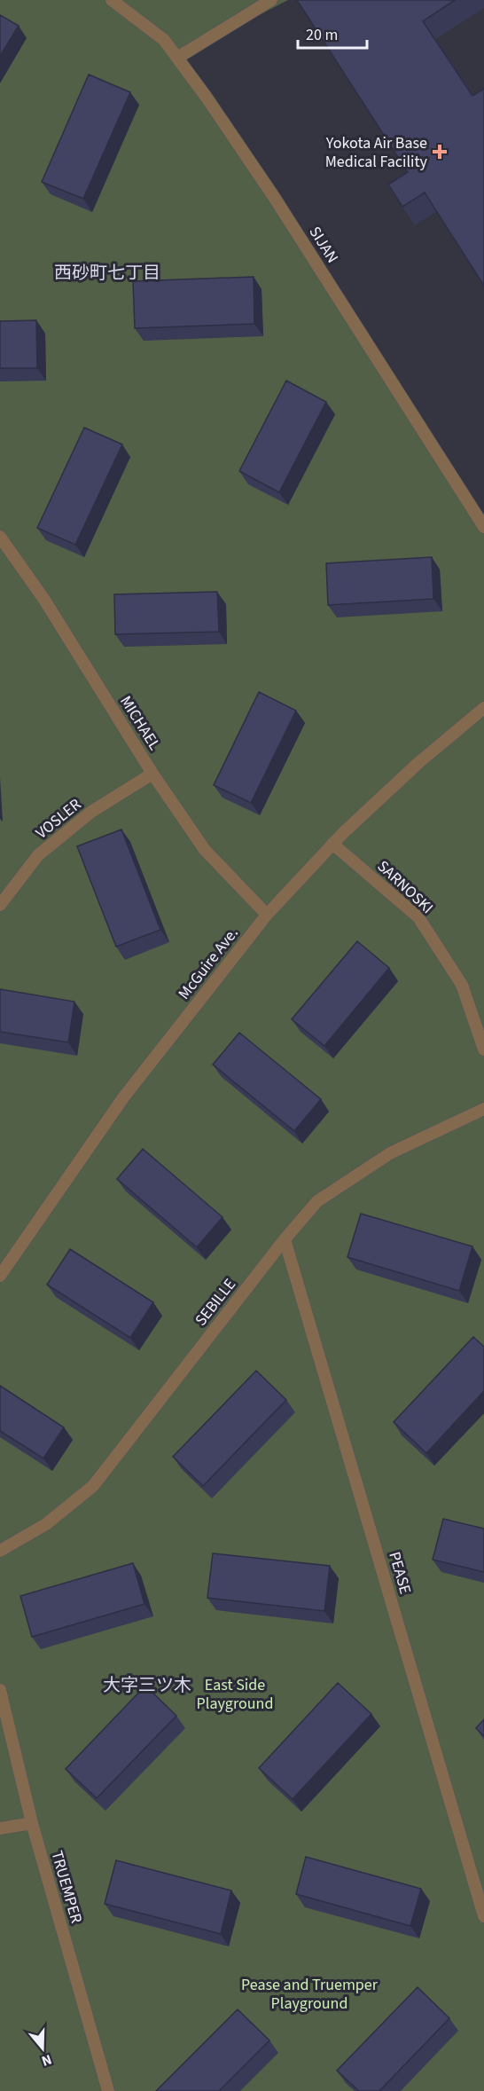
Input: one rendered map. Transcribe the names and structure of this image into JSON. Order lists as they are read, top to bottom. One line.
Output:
{"streets":{"lane":["SIJAN","MICHAEL","VOSLER","SARNOSKI","McGuire Ave.","SEBILLE","PEASE","TRUEMPER"]},"crossings":[["MICHAEL","VOSLER"],["MICHAEL","McGuire Ave."],["SARNOSKI","McGuire Ave."],["SEBILLE","PEASE"]],"districts":["西砂町七丁目","大字三ツ木"],"parks":["East Side Playground","Pease and Truemper Playground"],"places":{"health":["Yokota Air Base Medical Facility"]},"scale_bar":"20 m","north":"bottom"}
